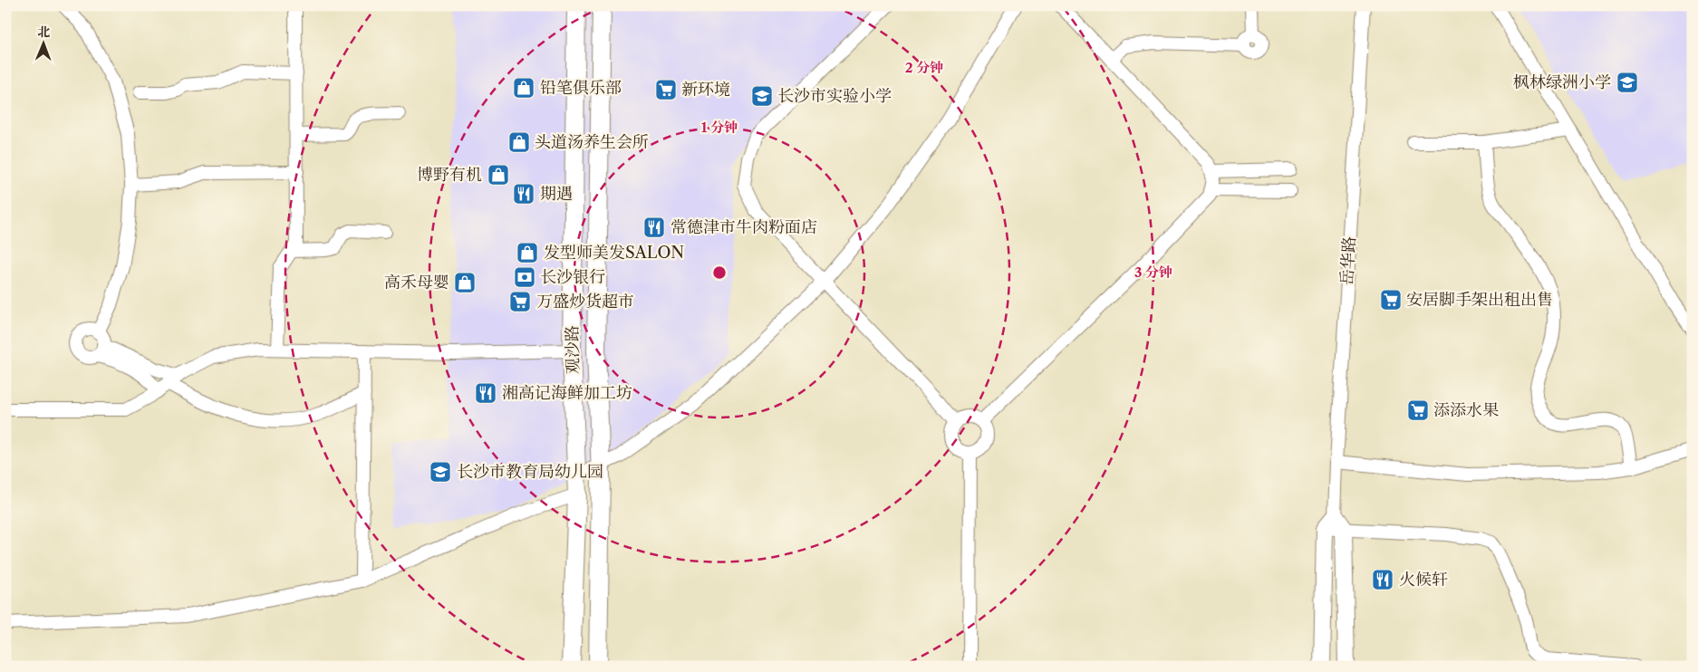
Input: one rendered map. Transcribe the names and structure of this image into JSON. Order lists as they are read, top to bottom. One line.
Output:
{"streets":{"main road":["观沙路"],"street":["岳华路"]},"places":{"school or university":["枫林绿洲小学","长沙市实验小学","长沙市教育局幼儿园"],"shop":["铅笔俱乐部","头道汤养生会所","博野有机","发型师美发SALON","高禾母婴"],"supermarket":["新环境","安居脚手架出租出售","万盛炒货超市","添添水果"],"restaurant":["期遇","常德津市牛肉粉面店","湘高记海鲜加工坊","火候轩"],"bank":["长沙银行"]},"north":"top","rings":["2 分钟","1 分钟","3 分钟"]}
